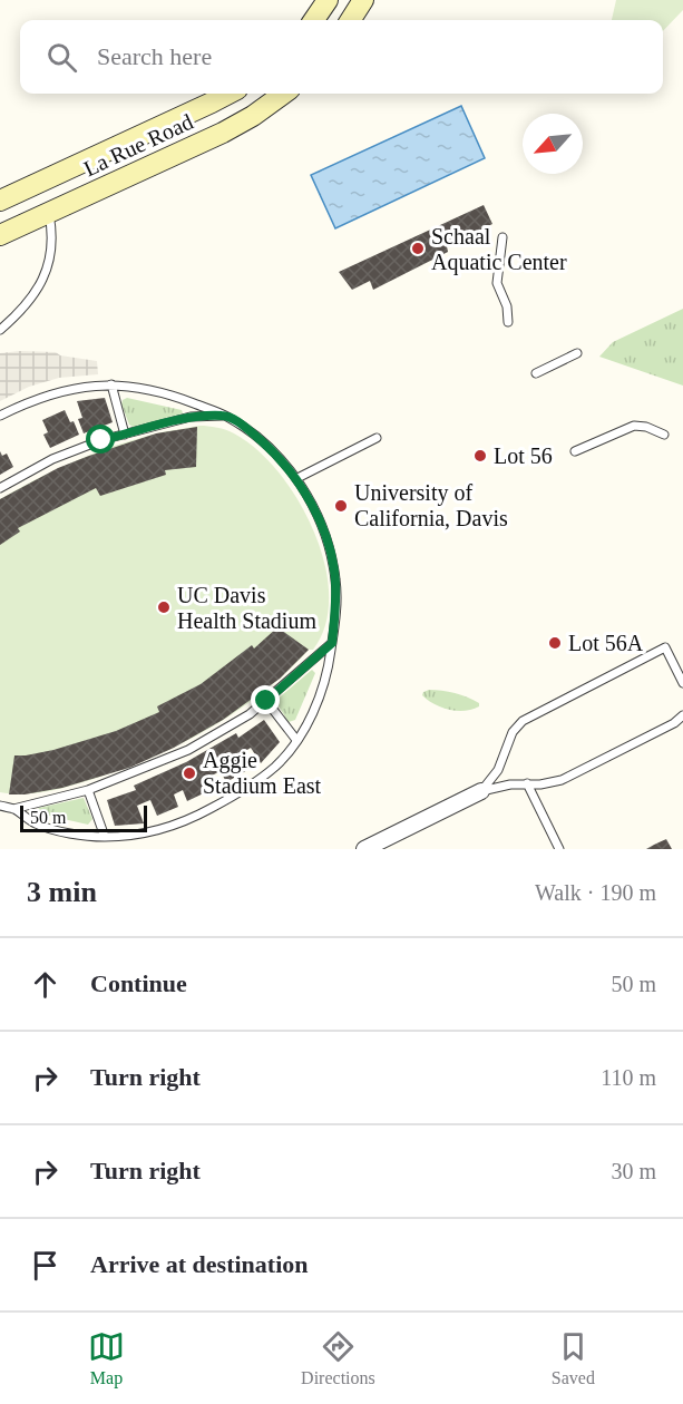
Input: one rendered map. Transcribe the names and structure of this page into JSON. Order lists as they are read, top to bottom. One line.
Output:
{"streets":{"street":["La Rue Road"]},"places":["Schaal Aquatic Center","Lot 56","University of California, Davis","UC Davis Health Stadium","Lot 56A","Aggie Stadium East"],"scale_bar":"50 m","north":"bottom left","page":{"search":"Search here","scale":"50 m","heading":["3 min","Walk · 190 m"],"list":[["Continue","50 m"],["Turn right","110 m"],["Turn right","30 m"],"Arrive at destination"],"nav":["Map","Directions","Saved"]}}
